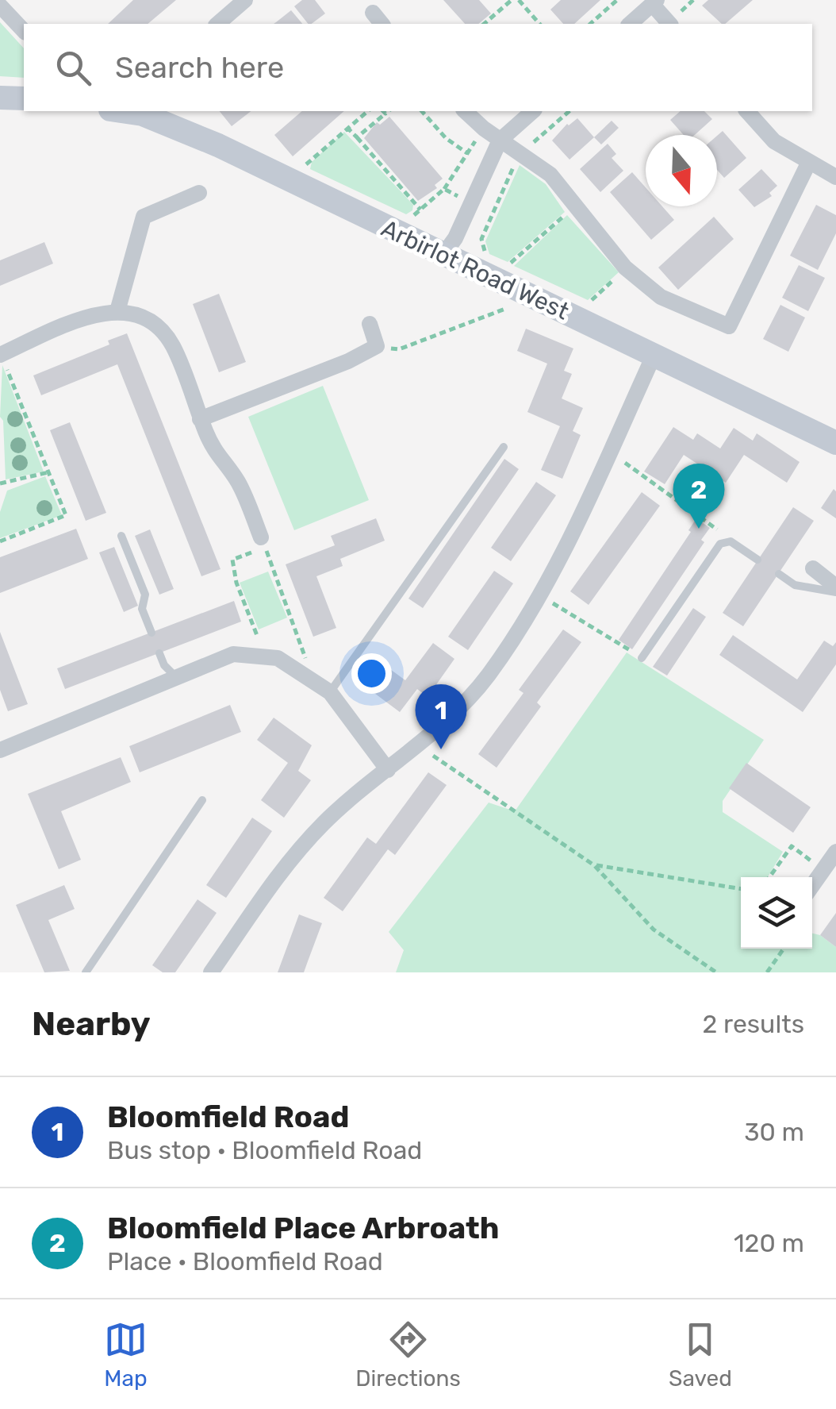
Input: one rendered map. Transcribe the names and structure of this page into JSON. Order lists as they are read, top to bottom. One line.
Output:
{"streets":{"main road":["Arbirlot Road West"]},"north":"bottom","page":{"search":"Search here","pins":["2","1"],"heading":["Nearby","2 results"],"list":[{"mark":"1","name":"Bloomfield Road","note":"Bus stop · Bloomfield Road","value":"30 m"},{"mark":"2","name":"Bloomfield Place Arbroath","note":"Place · Bloomfield Road","value":"120 m"}],"nav":["Map","Directions","Saved"]}}
